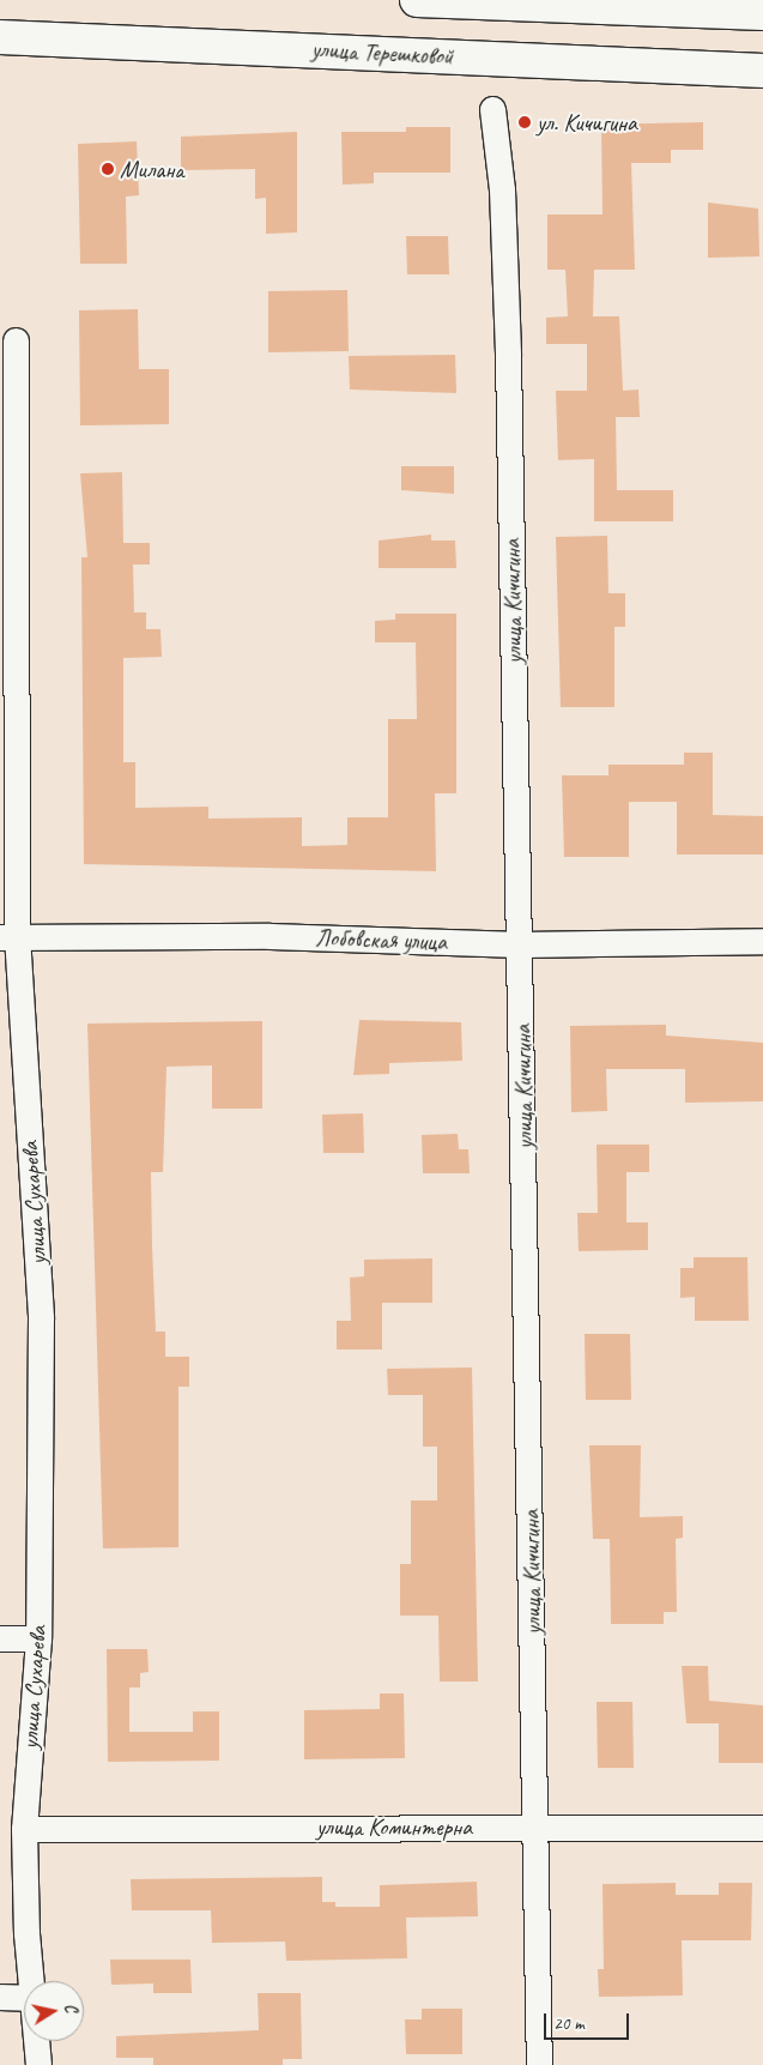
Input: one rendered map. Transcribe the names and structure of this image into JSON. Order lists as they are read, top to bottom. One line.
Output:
{"streets":{"main road":["улица Терешковой"],"street":["улица Кичигина","Лобовская улица","улица Сухарева","улица Коминтерна"]},"crossings":[["улица Кичигина","Лобовская улица"],["улица Кичигина","улица Коминтерна"],["Лобовская улица","улица Сухарева"],["улица Сухарева","улица Коминтерна"]],"places":["ул. Кичигина","Милана"],"scale_bar":"20 m","north":"right"}
